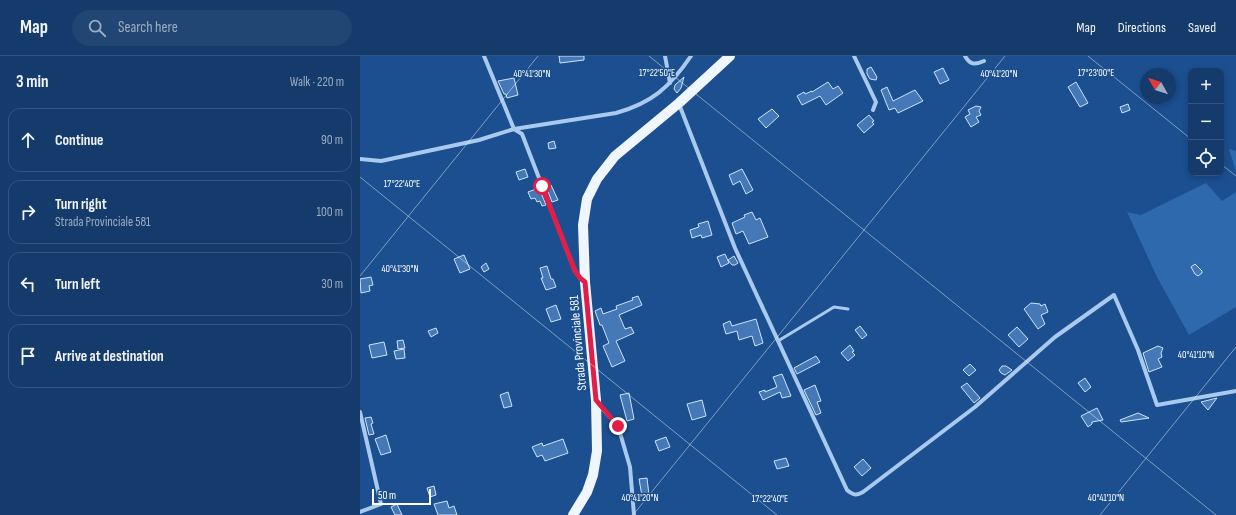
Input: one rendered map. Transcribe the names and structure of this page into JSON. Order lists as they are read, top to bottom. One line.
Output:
{"streets":{"main road":["Strada Provinciale 581"]},"scale_bar":"50 m","north":"top left","page":{"header":"Map","search":"Search here","nav":["Map","Directions","Saved"],"heading":["3 min","Walk · 220 m"],"map_buttons":["+","−"],"list":[["Continue","90 m"],["Turn right","Strada Provinciale 581","100 m"],["Turn left","30 m"],"Arrive at destination"],"scale":"50 m"},"coordinates":["17°22'50\"E","17°23'00\"E","40°41'30\"N","40°41'20\"N","17°22'40\"E","40°41'10\"N"]}
